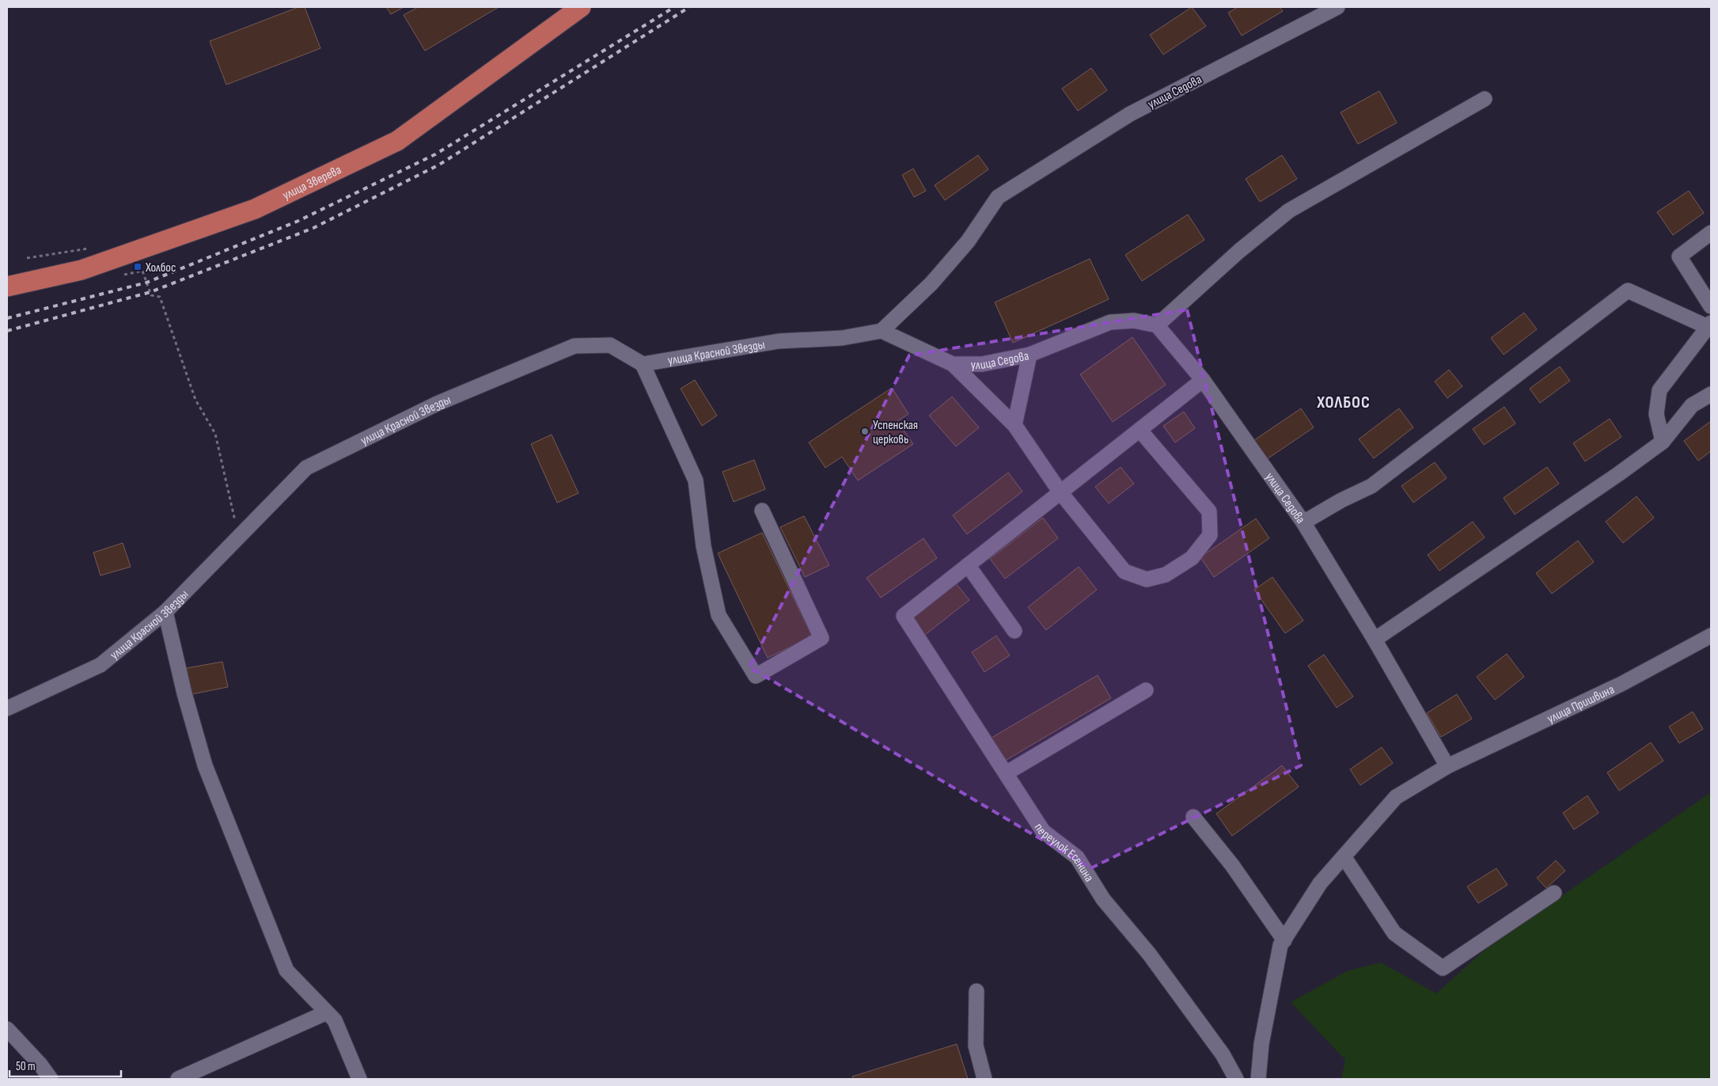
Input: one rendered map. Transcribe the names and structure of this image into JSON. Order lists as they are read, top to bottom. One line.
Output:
{"streets":{"main road":["улица Зверева"],"street":["улица Седова","улица Красной Звезды","улица Пришвина","переулок Есенина"]},"crossings":[["улица Седова","улица Красной Звезды"],["улица Седова","улица Пришвина"]],"districts":["ХОЛБОС"],"places":{"transit":["Холбос"],"other":["Успенская церковь"]},"scale_bar":"50 m"}
